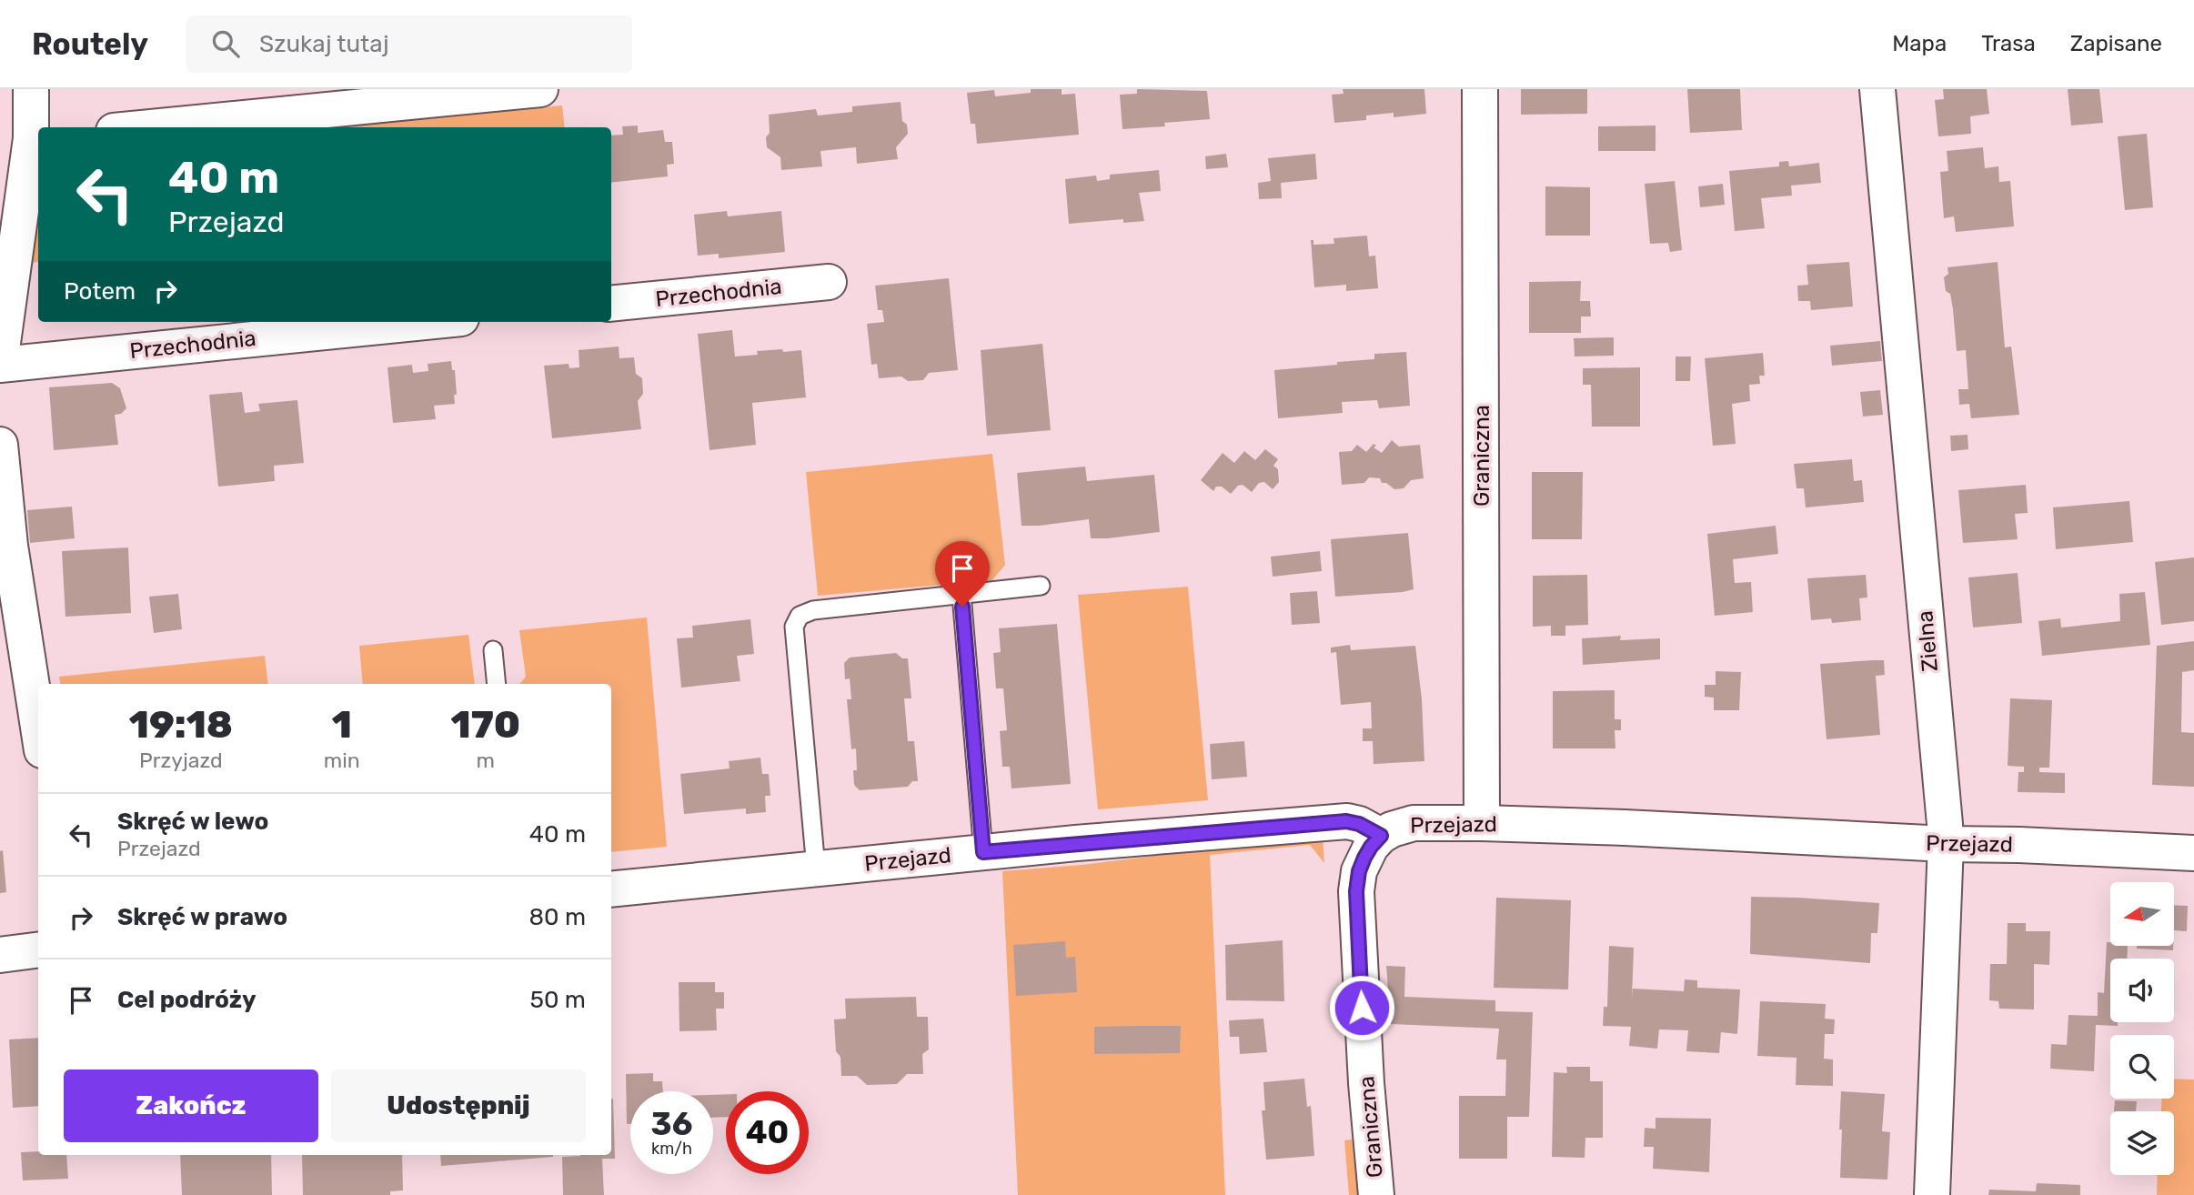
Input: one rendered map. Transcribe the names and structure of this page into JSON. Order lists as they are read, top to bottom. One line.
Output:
{"streets":{"street":["Przechodnia","Graniczna","Zielna","Przejazd"]},"crossings":[["Graniczna","Przejazd"],["Zielna","Przejazd"]],"north":"left","page":{"header":"Routely","search":"Szukaj tutaj","nav":["Mapa","Trasa","Zapisane"],"turn":["40 m","Przejazd"],"then":"Potem","eta":["19:18","Przyjazd","1","min","170","m"],"list":[{"name":"Skręć w lewo","note":"Przejazd","value":"40 m"},{"name":"Skręć w prawo","value":"80 m"},{"name":"Cel podróży","value":"50 m"}],"buttons":["Zakończ","Udostępnij"],"speed":"36 km/h","limit":"40"}}
